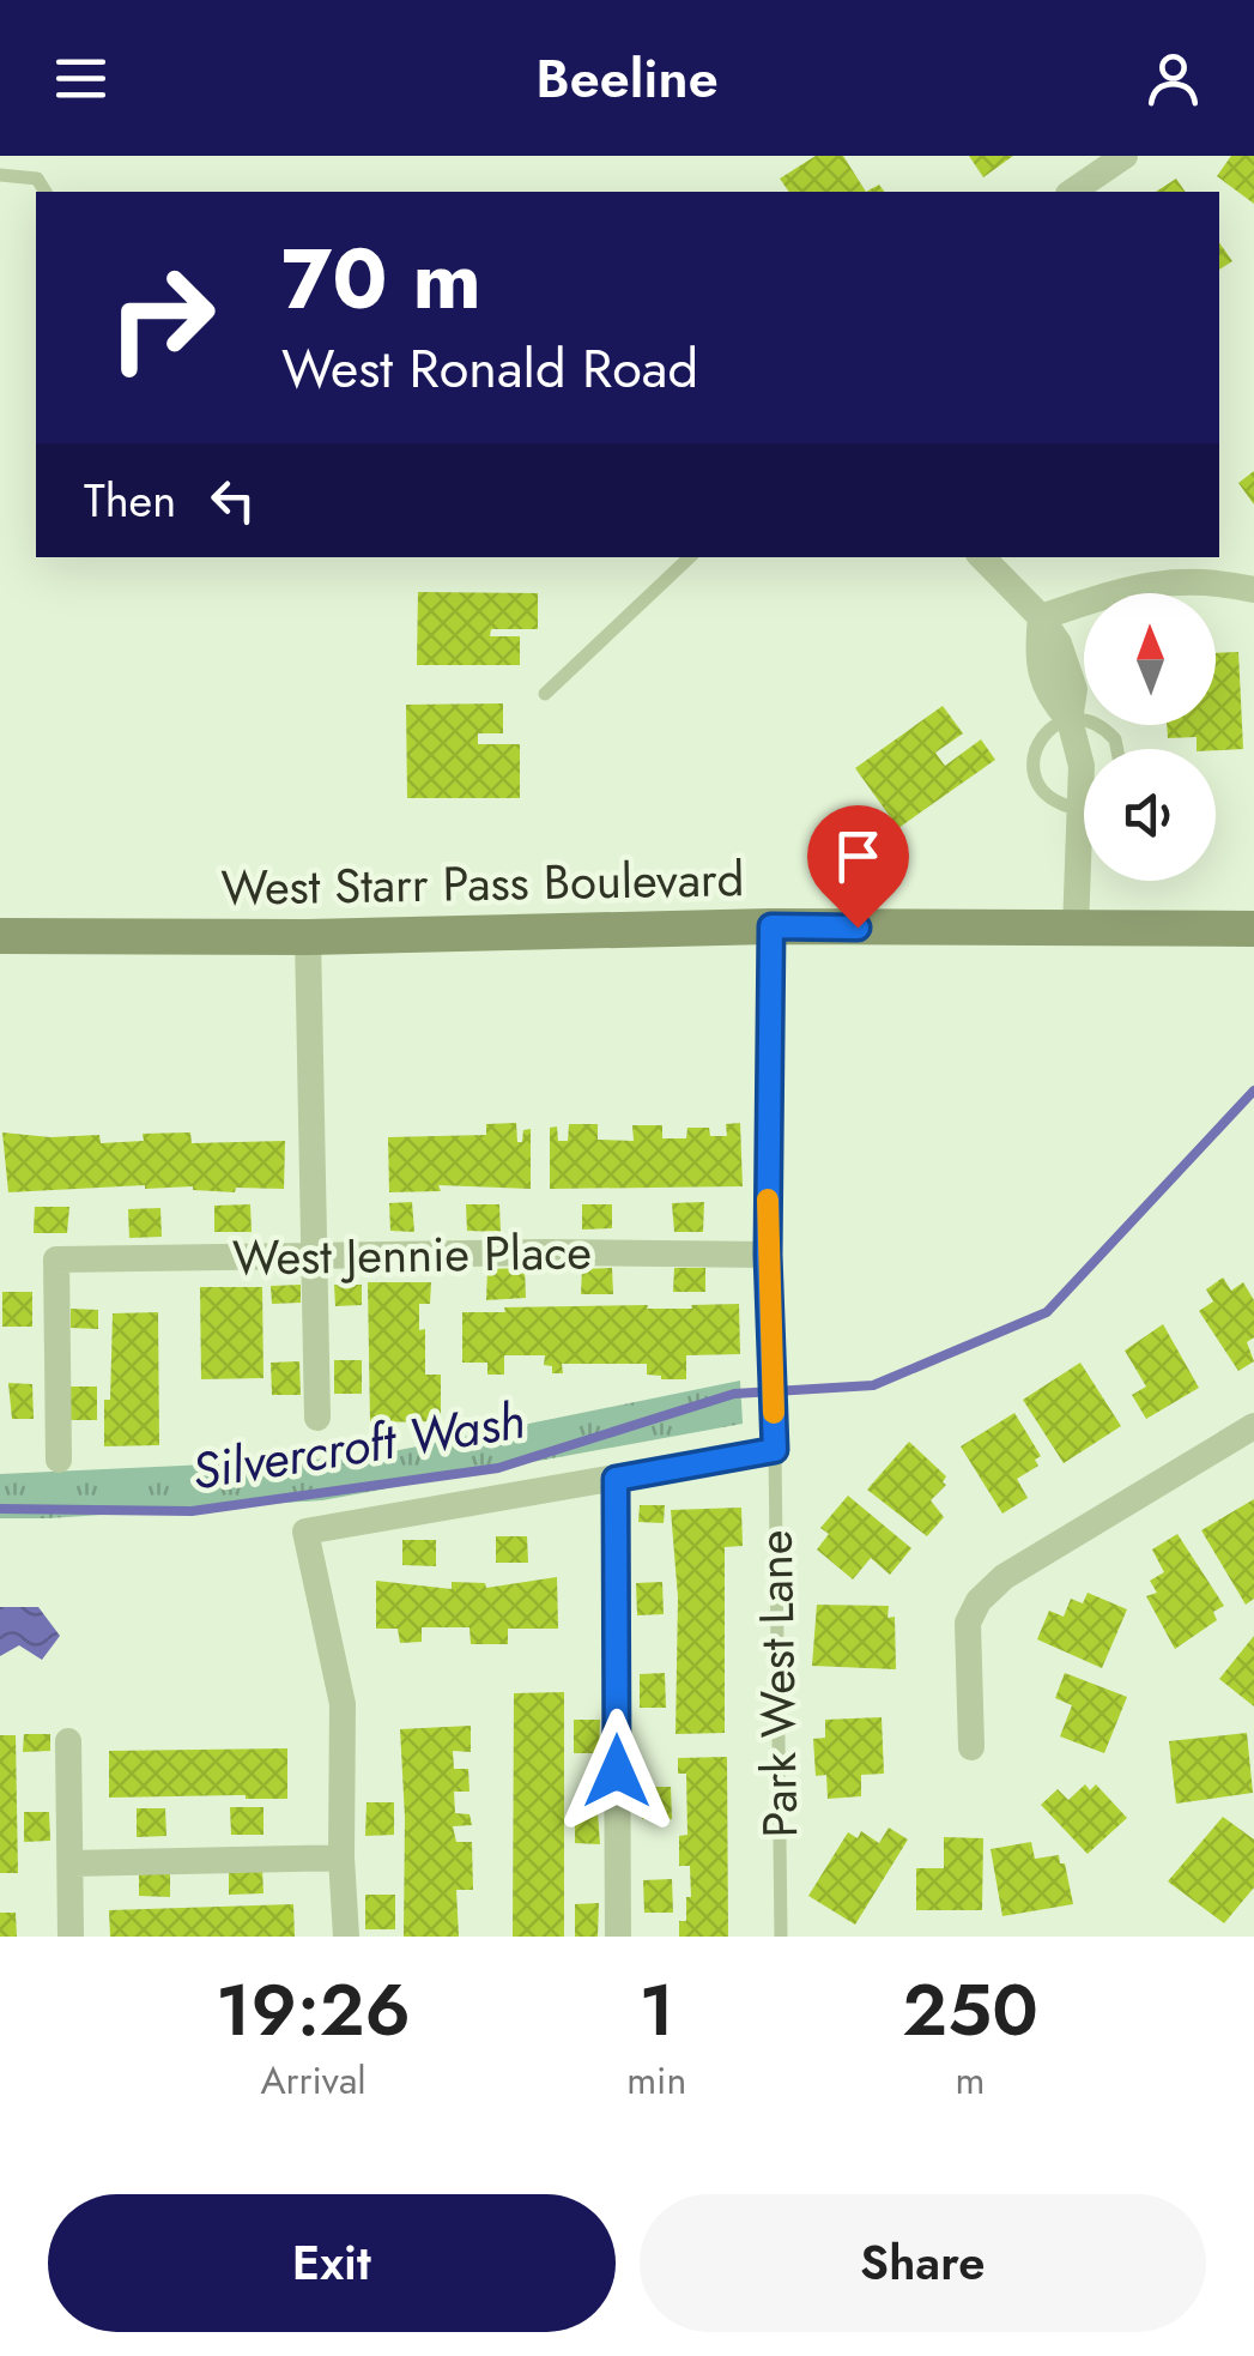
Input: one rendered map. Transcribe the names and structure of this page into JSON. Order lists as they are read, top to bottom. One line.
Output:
{"streets":{"street":["West Starr Pass Boulevard","West Jennie Place","Park West Lane"]},"crossings":[["West Starr Pass Boulevard","Park West Lane"],["West Jennie Place","Park West Lane"]],"water":["Silvercroft Wash"],"north":"top","page":{"header":"Beeline","turn":["70 m","West Ronald Road"],"then":"Then","eta":["19:26","Arrival","1","min","250","m"],"buttons":["Exit","Share"]}}
